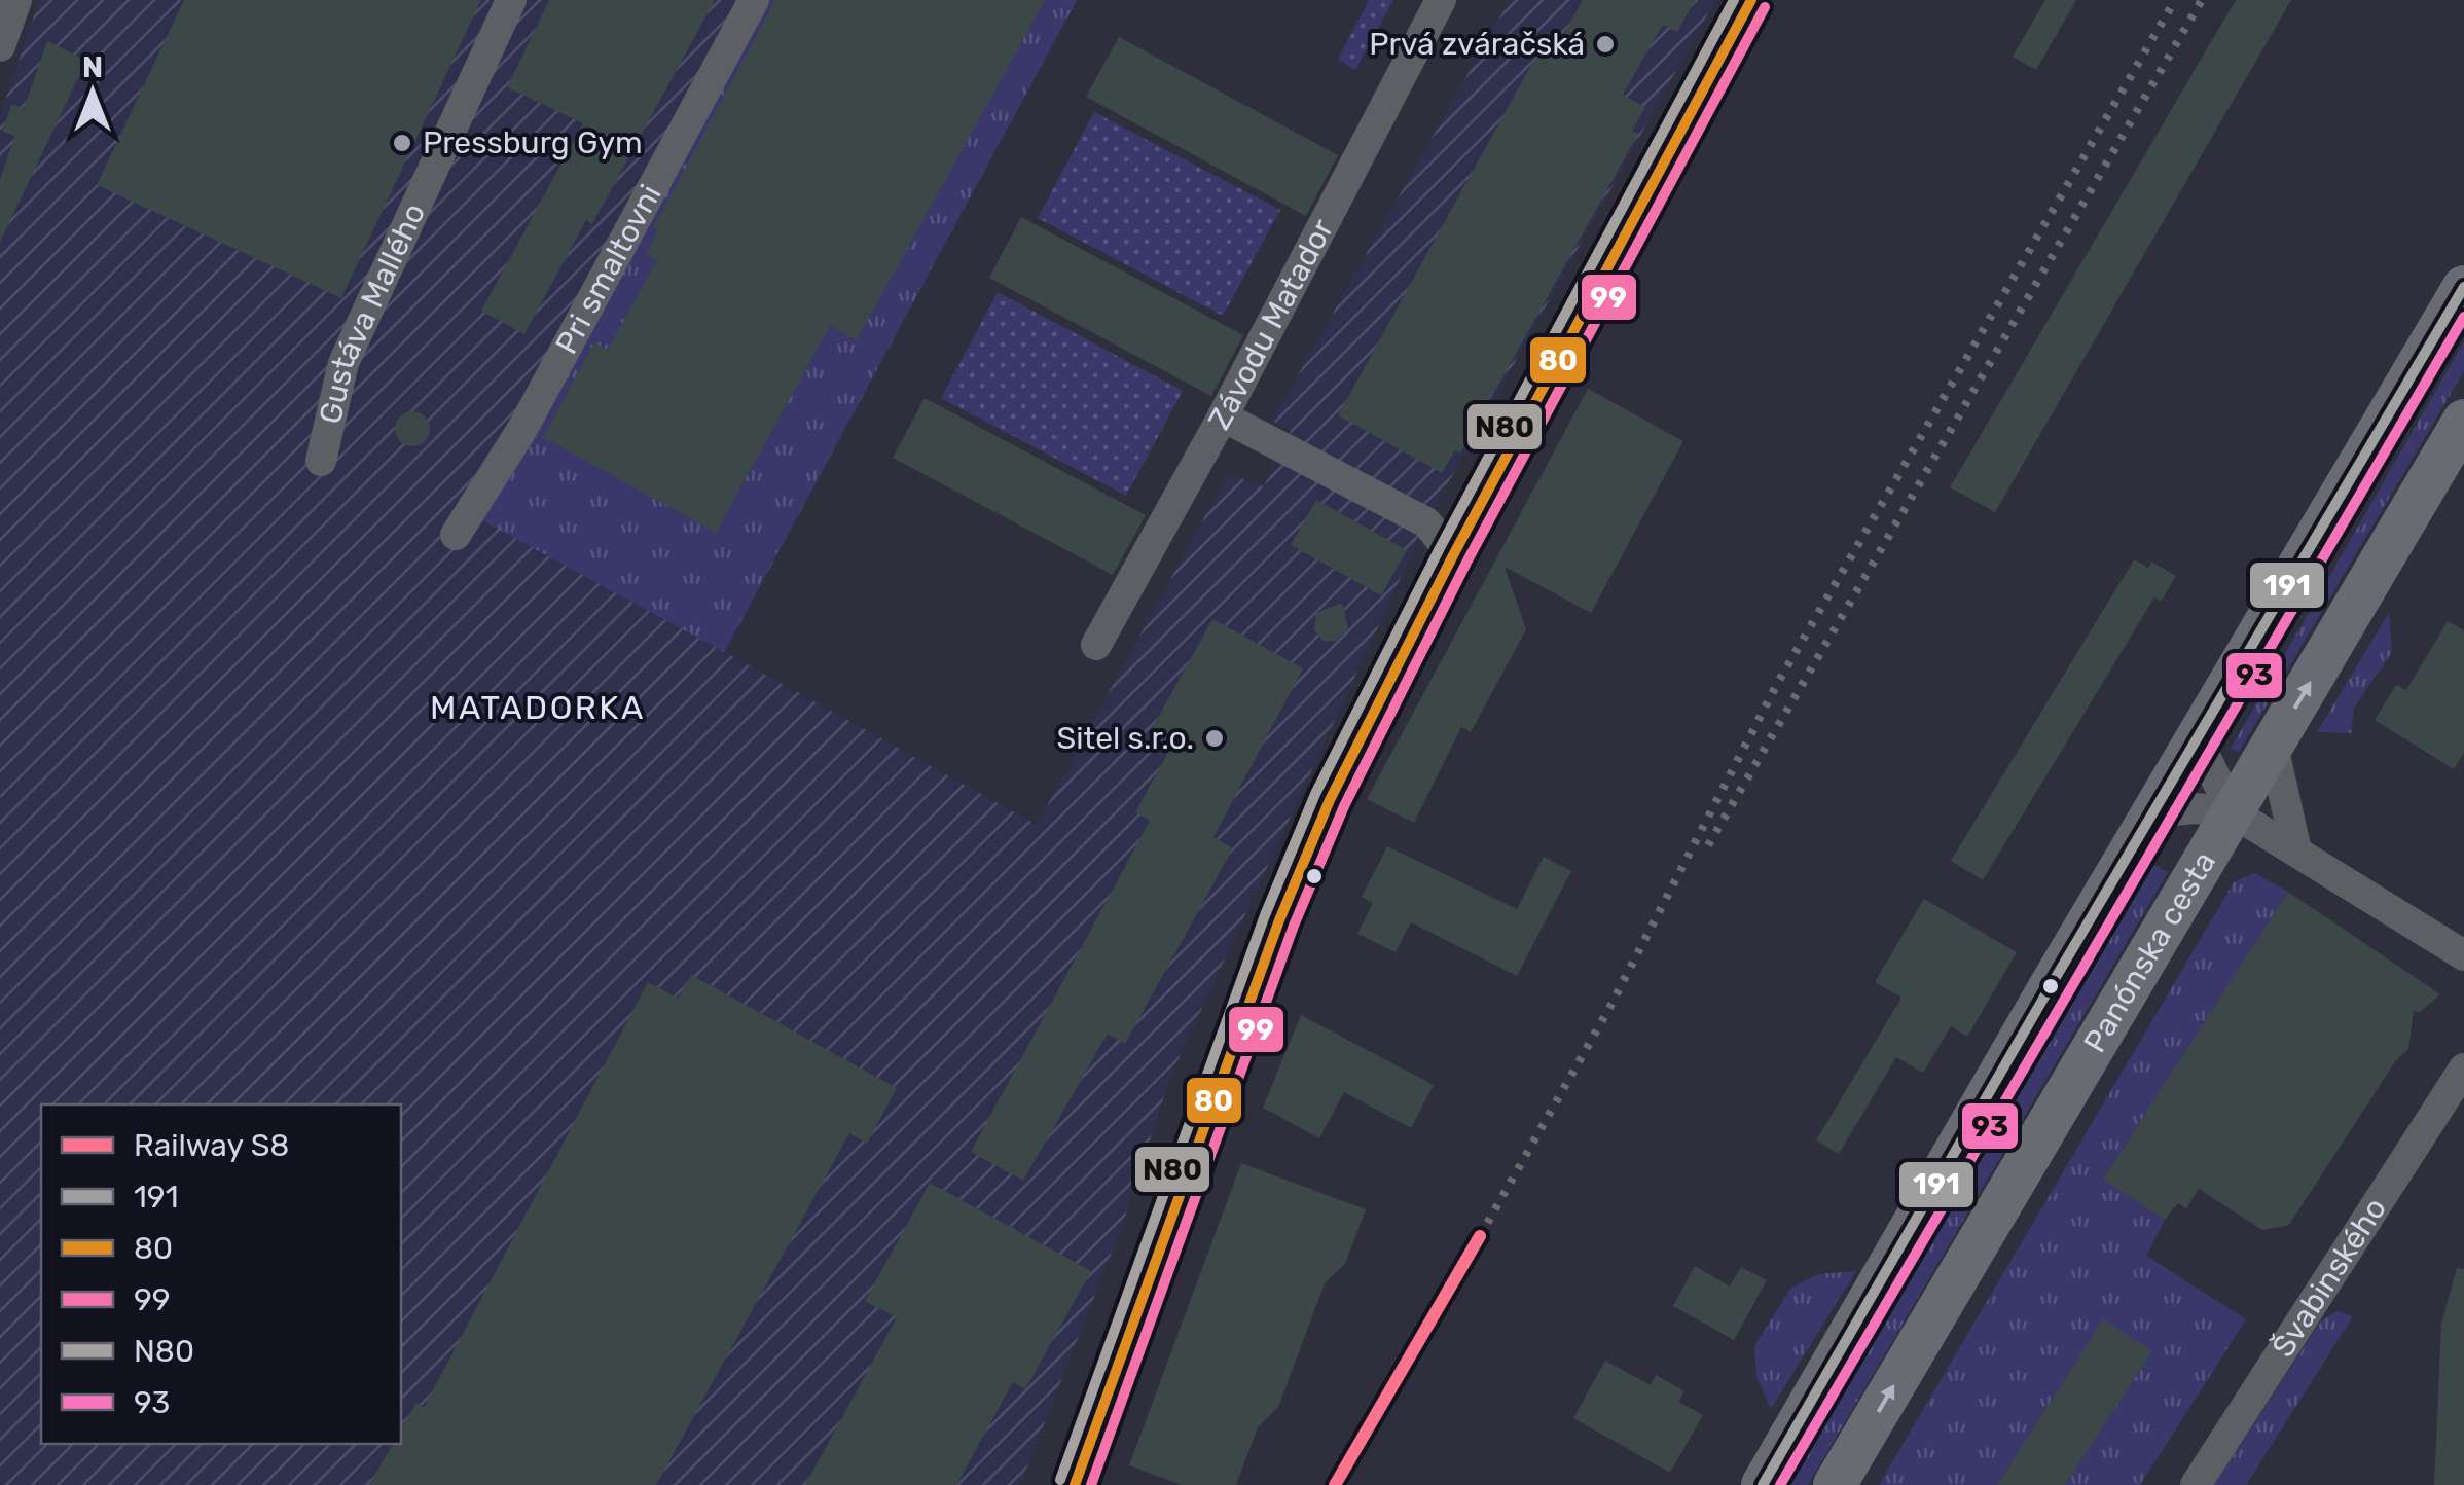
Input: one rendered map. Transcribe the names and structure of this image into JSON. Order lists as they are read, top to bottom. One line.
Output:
{"streets":{"main road":["Panónska cesta"],"street":["Pri smaltovni","Gustáva Mallého","Závodu Matador","Švabinského"]},"districts":["MATADORKA"],"places":["Prvá zváračská","Pressburg Gym","Sitel s.r.o."],"lines":["transit line 80","transit line N80","transit line 99","transit line 191","transit line 93","rail line S8"],"legend":["Railway S8","191","80","99","N80","93"],"north":"top"}
